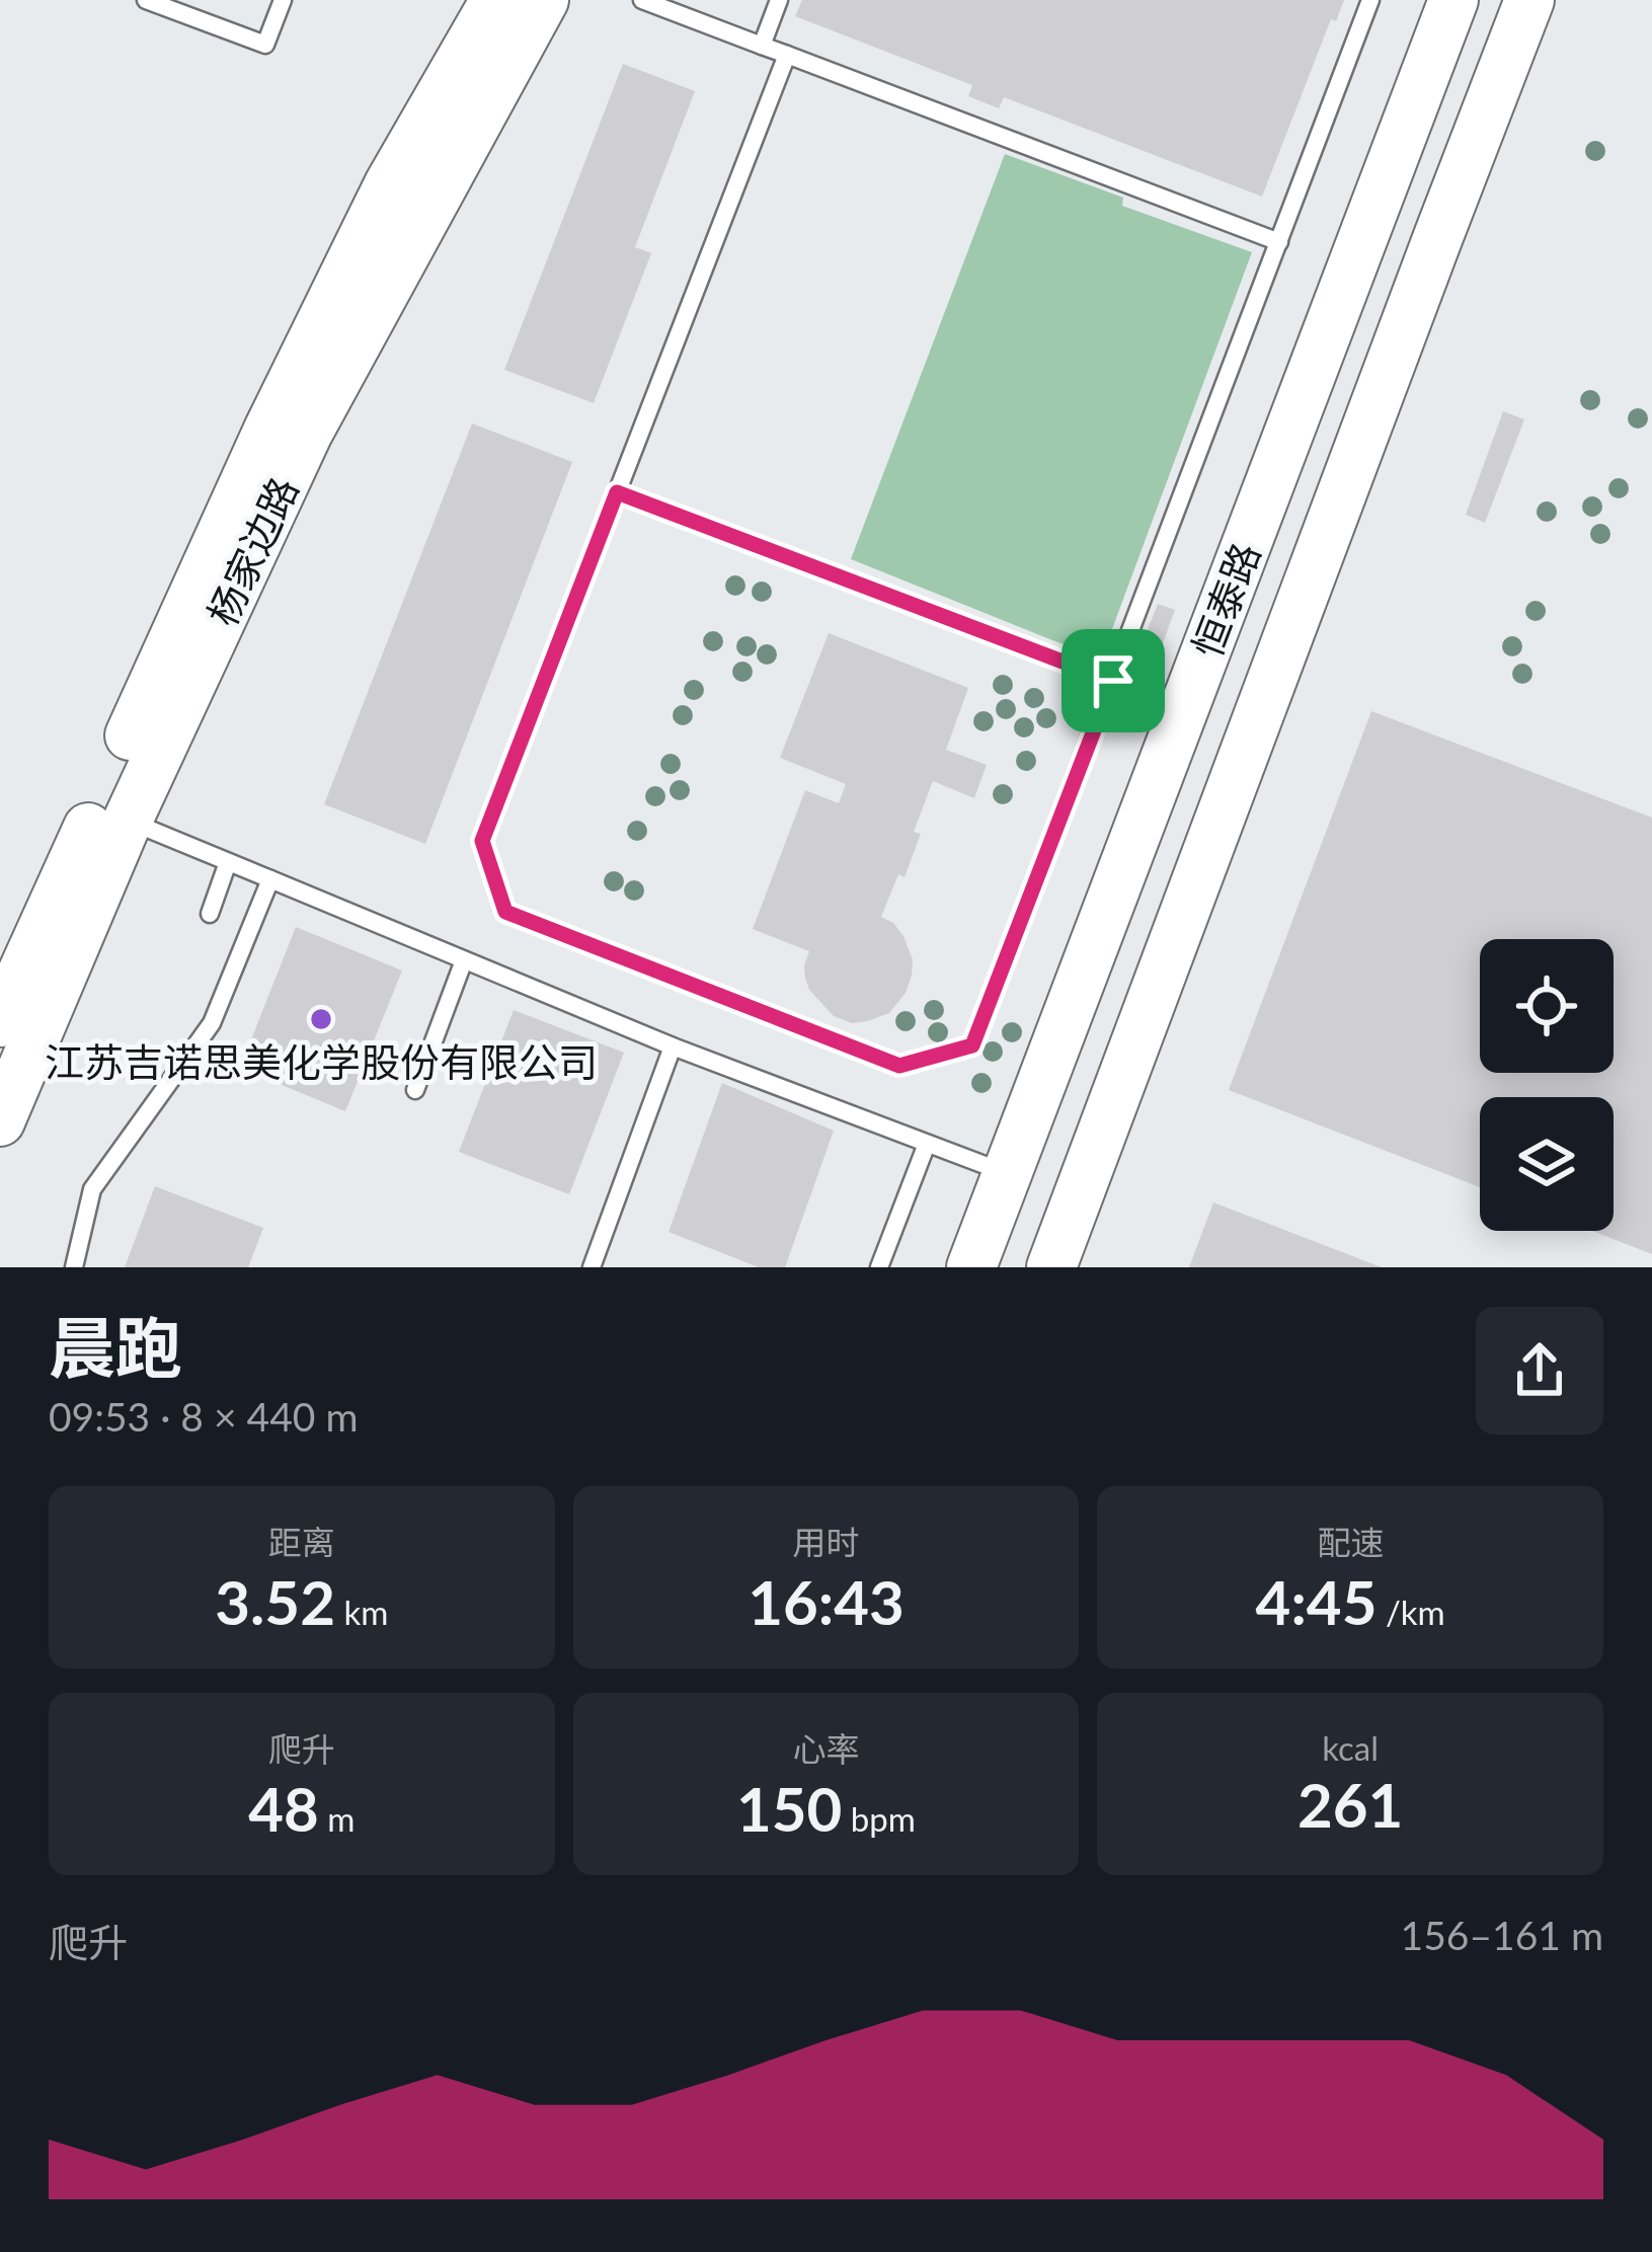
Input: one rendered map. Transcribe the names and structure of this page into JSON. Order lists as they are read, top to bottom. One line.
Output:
{"streets":{"street":["杨家边路","恒泰路"]},"places":["江苏吉诺思美化学股份有限公司"],"page":{"heading":["晨跑","09:53 · 8 × 440 m"],"stats":[["距离","3.52 km"],["用时","16:43"],["配速","4:45 /km"],["爬升","48 m"],["心率","150 bpm"],["kcal","261"]],"chart":["爬升","156–161 m"]}}
